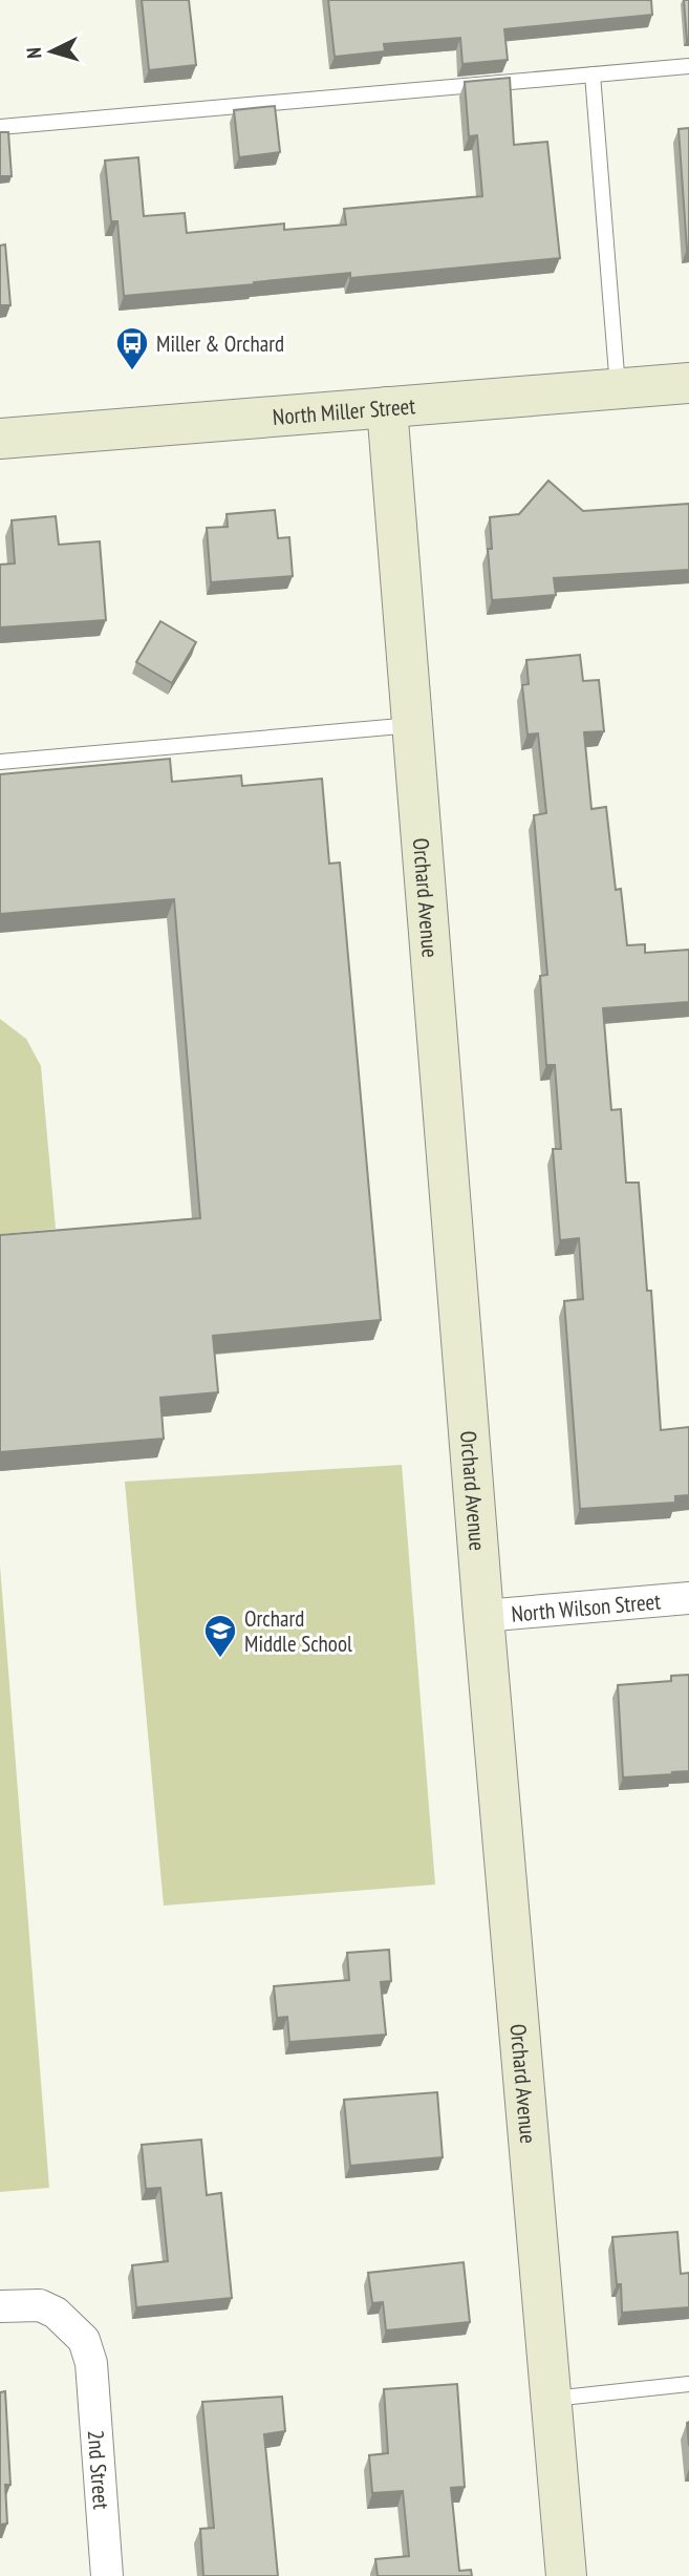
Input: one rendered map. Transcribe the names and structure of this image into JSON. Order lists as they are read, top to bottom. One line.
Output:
{"streets":{"street":["North Miller Street","Orchard Avenue","North Wilson Street","2nd Street"]},"crossings":[["North Miller Street","Orchard Avenue"],["Orchard Avenue","North Wilson Street"]],"places":{"bus stop":["Miller & Orchard"],"school or university":["Orchard Middle School"]},"north":"left"}
